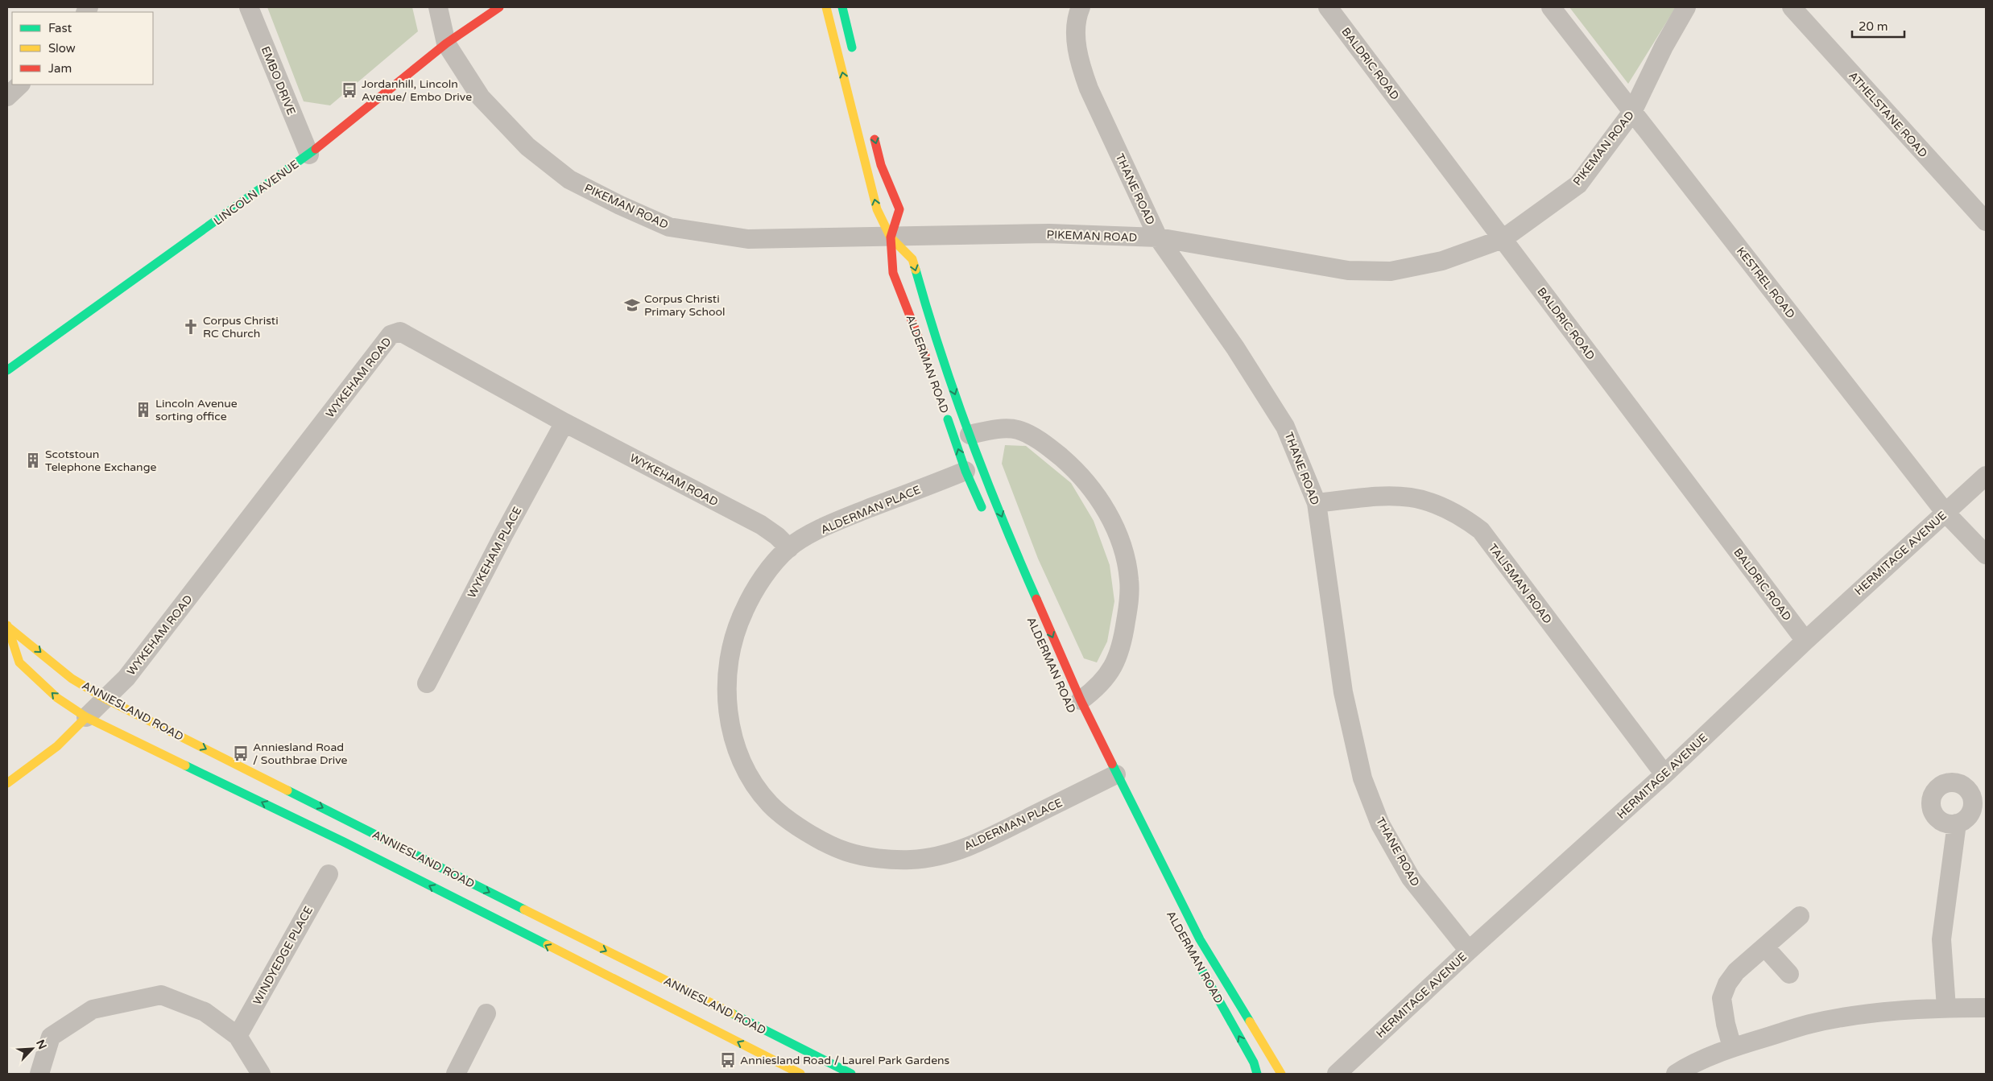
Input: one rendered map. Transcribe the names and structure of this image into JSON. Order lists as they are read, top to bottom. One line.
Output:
{"streets":{"street":["BALDRIC ROAD","EMBO DRIVE","ATHELSTANE ROAD","PIKEMAN ROAD","THANE ROAD","LINCOLN AVENUE","KESTREL ROAD","ALDERMAN ROAD","WYKEHAM ROAD","ALDERMAN PLACE","WYKEHAM PLACE","HERMITAGE AVENUE","TALISMAN ROAD","ANNIESLAND ROAD","WINDYEDGE PLACE"]},"crossings":[["BALDRIC ROAD","PIKEMAN ROAD"],["BALDRIC ROAD","HERMITAGE AVENUE"],["EMBO DRIVE","LINCOLN AVENUE"],["PIKEMAN ROAD","THANE ROAD"],["PIKEMAN ROAD","LINCOLN AVENUE"],["PIKEMAN ROAD","KESTREL ROAD"],["PIKEMAN ROAD","ALDERMAN ROAD"],["THANE ROAD","HERMITAGE AVENUE"],["THANE ROAD","TALISMAN ROAD"],["KESTREL ROAD","HERMITAGE AVENUE"],["ALDERMAN ROAD","ALDERMAN PLACE"],["WYKEHAM ROAD","ALDERMAN PLACE"],["WYKEHAM ROAD","WYKEHAM PLACE"],["WYKEHAM ROAD","ANNIESLAND ROAD"],["HERMITAGE AVENUE","TALISMAN ROAD"]],"places":{"bus stop":["Jordanhill, Lincoln Avenue/ Embo Drive","Anniesland Road / Southbrae Drive","Anniesland Road / Laurel Park Gardens"],"school or university":["Corpus Christi Primary School"],"church":["Corpus Christi RC Church"],"building":["Lincoln Avenue sorting office","Scotstoun Telephone Exchange"]},"legend":["Fast","Slow","Jam"],"scale_bar":"20 m","north":"top right"}
